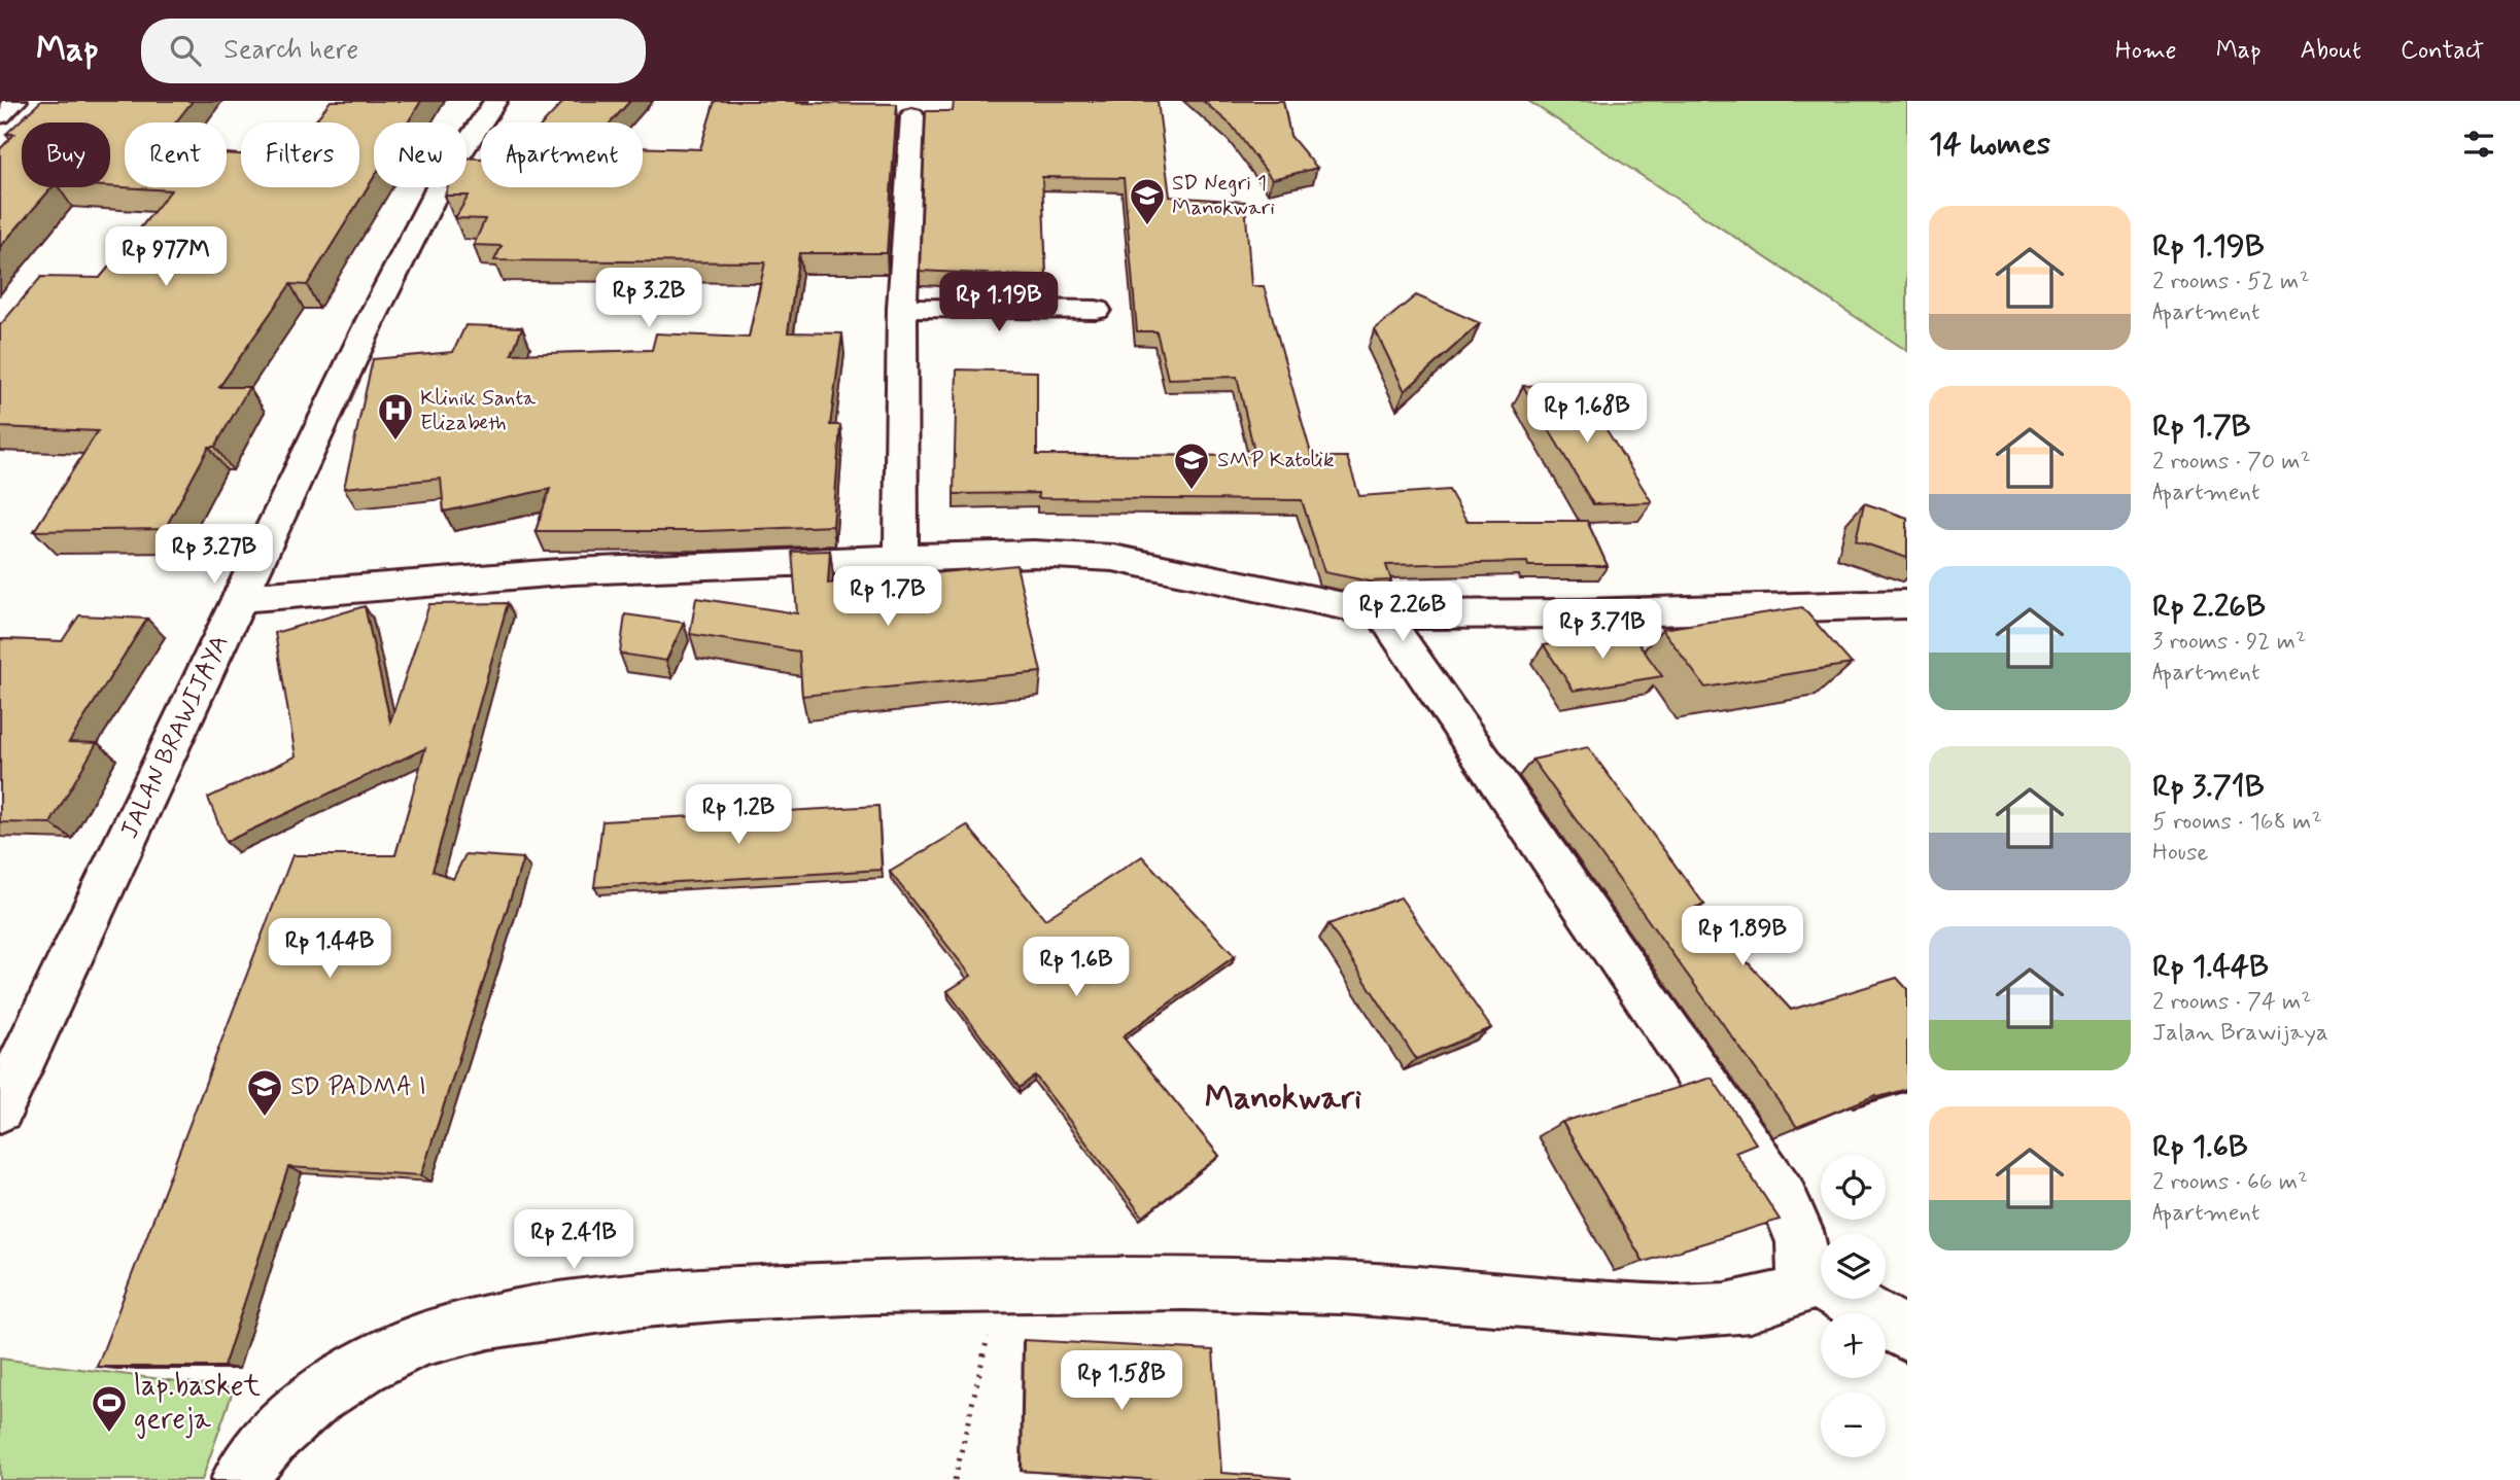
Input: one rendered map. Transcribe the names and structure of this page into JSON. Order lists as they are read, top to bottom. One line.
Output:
{"streets":{"main road":["JALAN BRAWIJAYA"]},"districts":["Manokwari"],"places":{"school or university":["SD Negri 1 Manokwari","SMP Katolik","SD PADMA I"],"hospital":["Klinik Santa Elizabeth"],"sports":["lap.basket gereja"]},"page":{"header":"Map","search":"Search here","nav":["Home","Map","About","Contact"],"heading":"14 homes","chip":["Buy","Rent","Filters","New","Apartment"],"list":[{"name":"Rp 1.19B","note":"2 rooms · 52 m² · Apartment"},{"name":"Rp 1.7B","note":"2 rooms · 70 m² · Apartment"},{"name":"Rp 2.26B","note":"3 rooms · 92 m² · Apartment"},{"name":"Rp 3.71B","note":"5 rooms · 168 m² · House"},{"name":"Rp 1.44B","note":"2 rooms · 74 m² · Jalan Brawijaya"},{"name":"Rp 1.6B","note":"2 rooms · 66 m² · Apartment"}],"price":["Rp 977M","Rp 3.2B","Rp 1.19B","Rp 1.68B","Rp 3.27B","Rp 1.7B","Rp 2.26B","Rp 3.71B","Rp 1.2B","Rp 1.89B","Rp 1.44B","Rp 1.6B","Rp 2.41B","Rp 1.58B"],"map_buttons":["+","−"]}}
